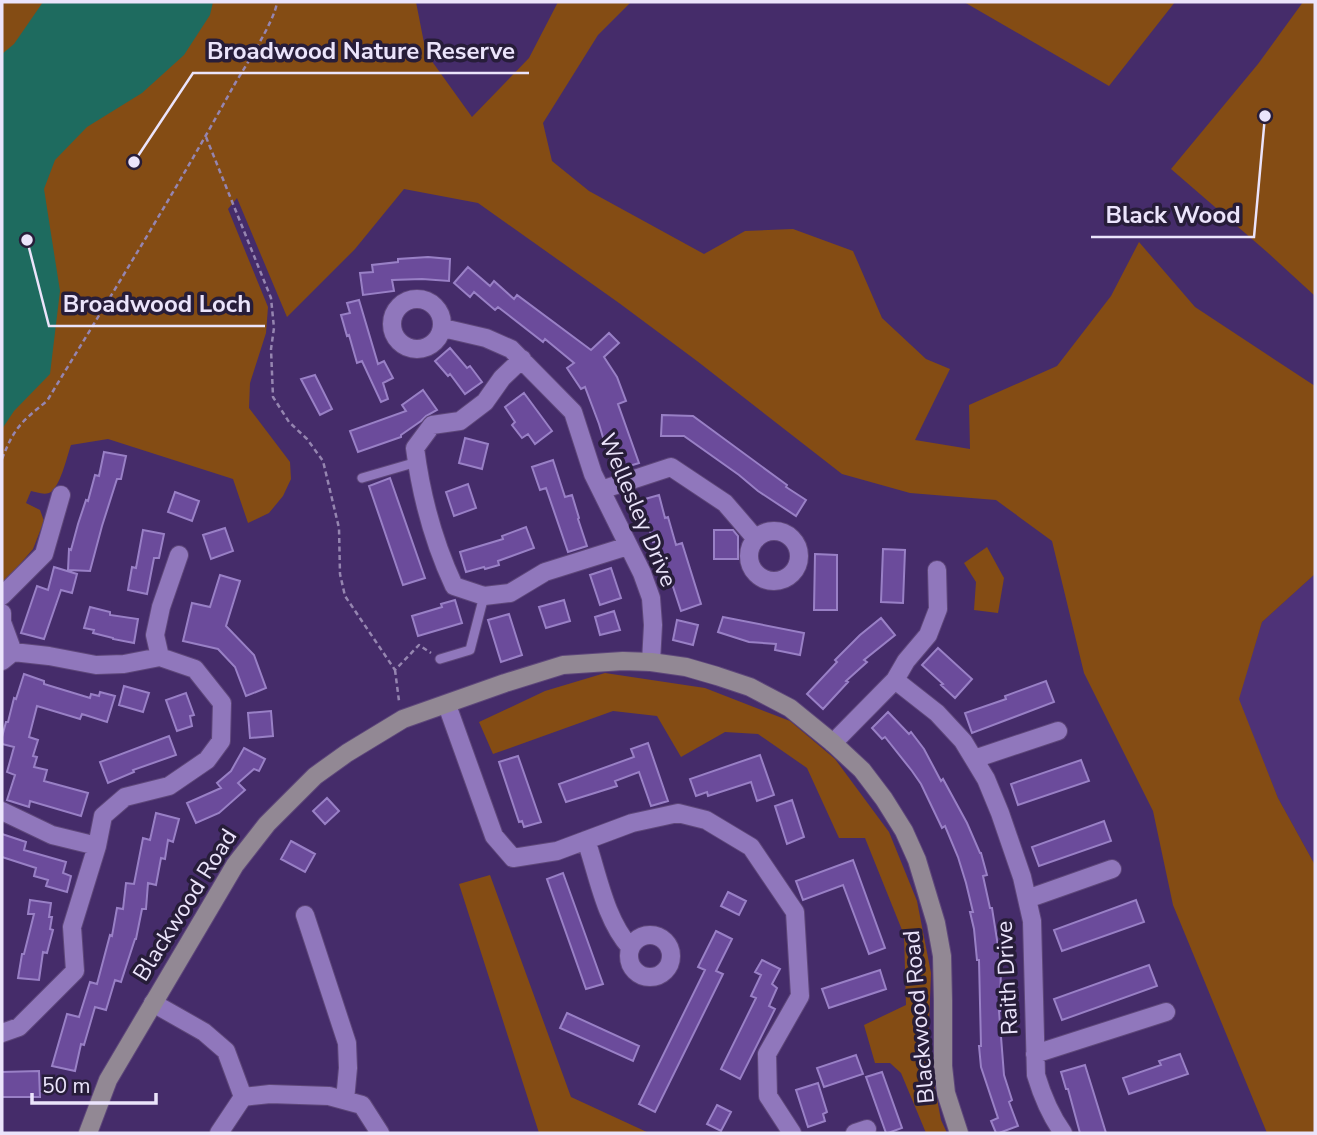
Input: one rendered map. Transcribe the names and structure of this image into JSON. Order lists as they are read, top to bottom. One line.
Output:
{"streets":{"street":["Wellesley Drive","Blackwood Road","Raith Drive"]},"crossings":[["Wellesley Drive","Blackwood Road"]],"places":["Black Wood","Broadwood Nature Reserve","Broadwood Loch"],"scale_bar":"50 m"}
